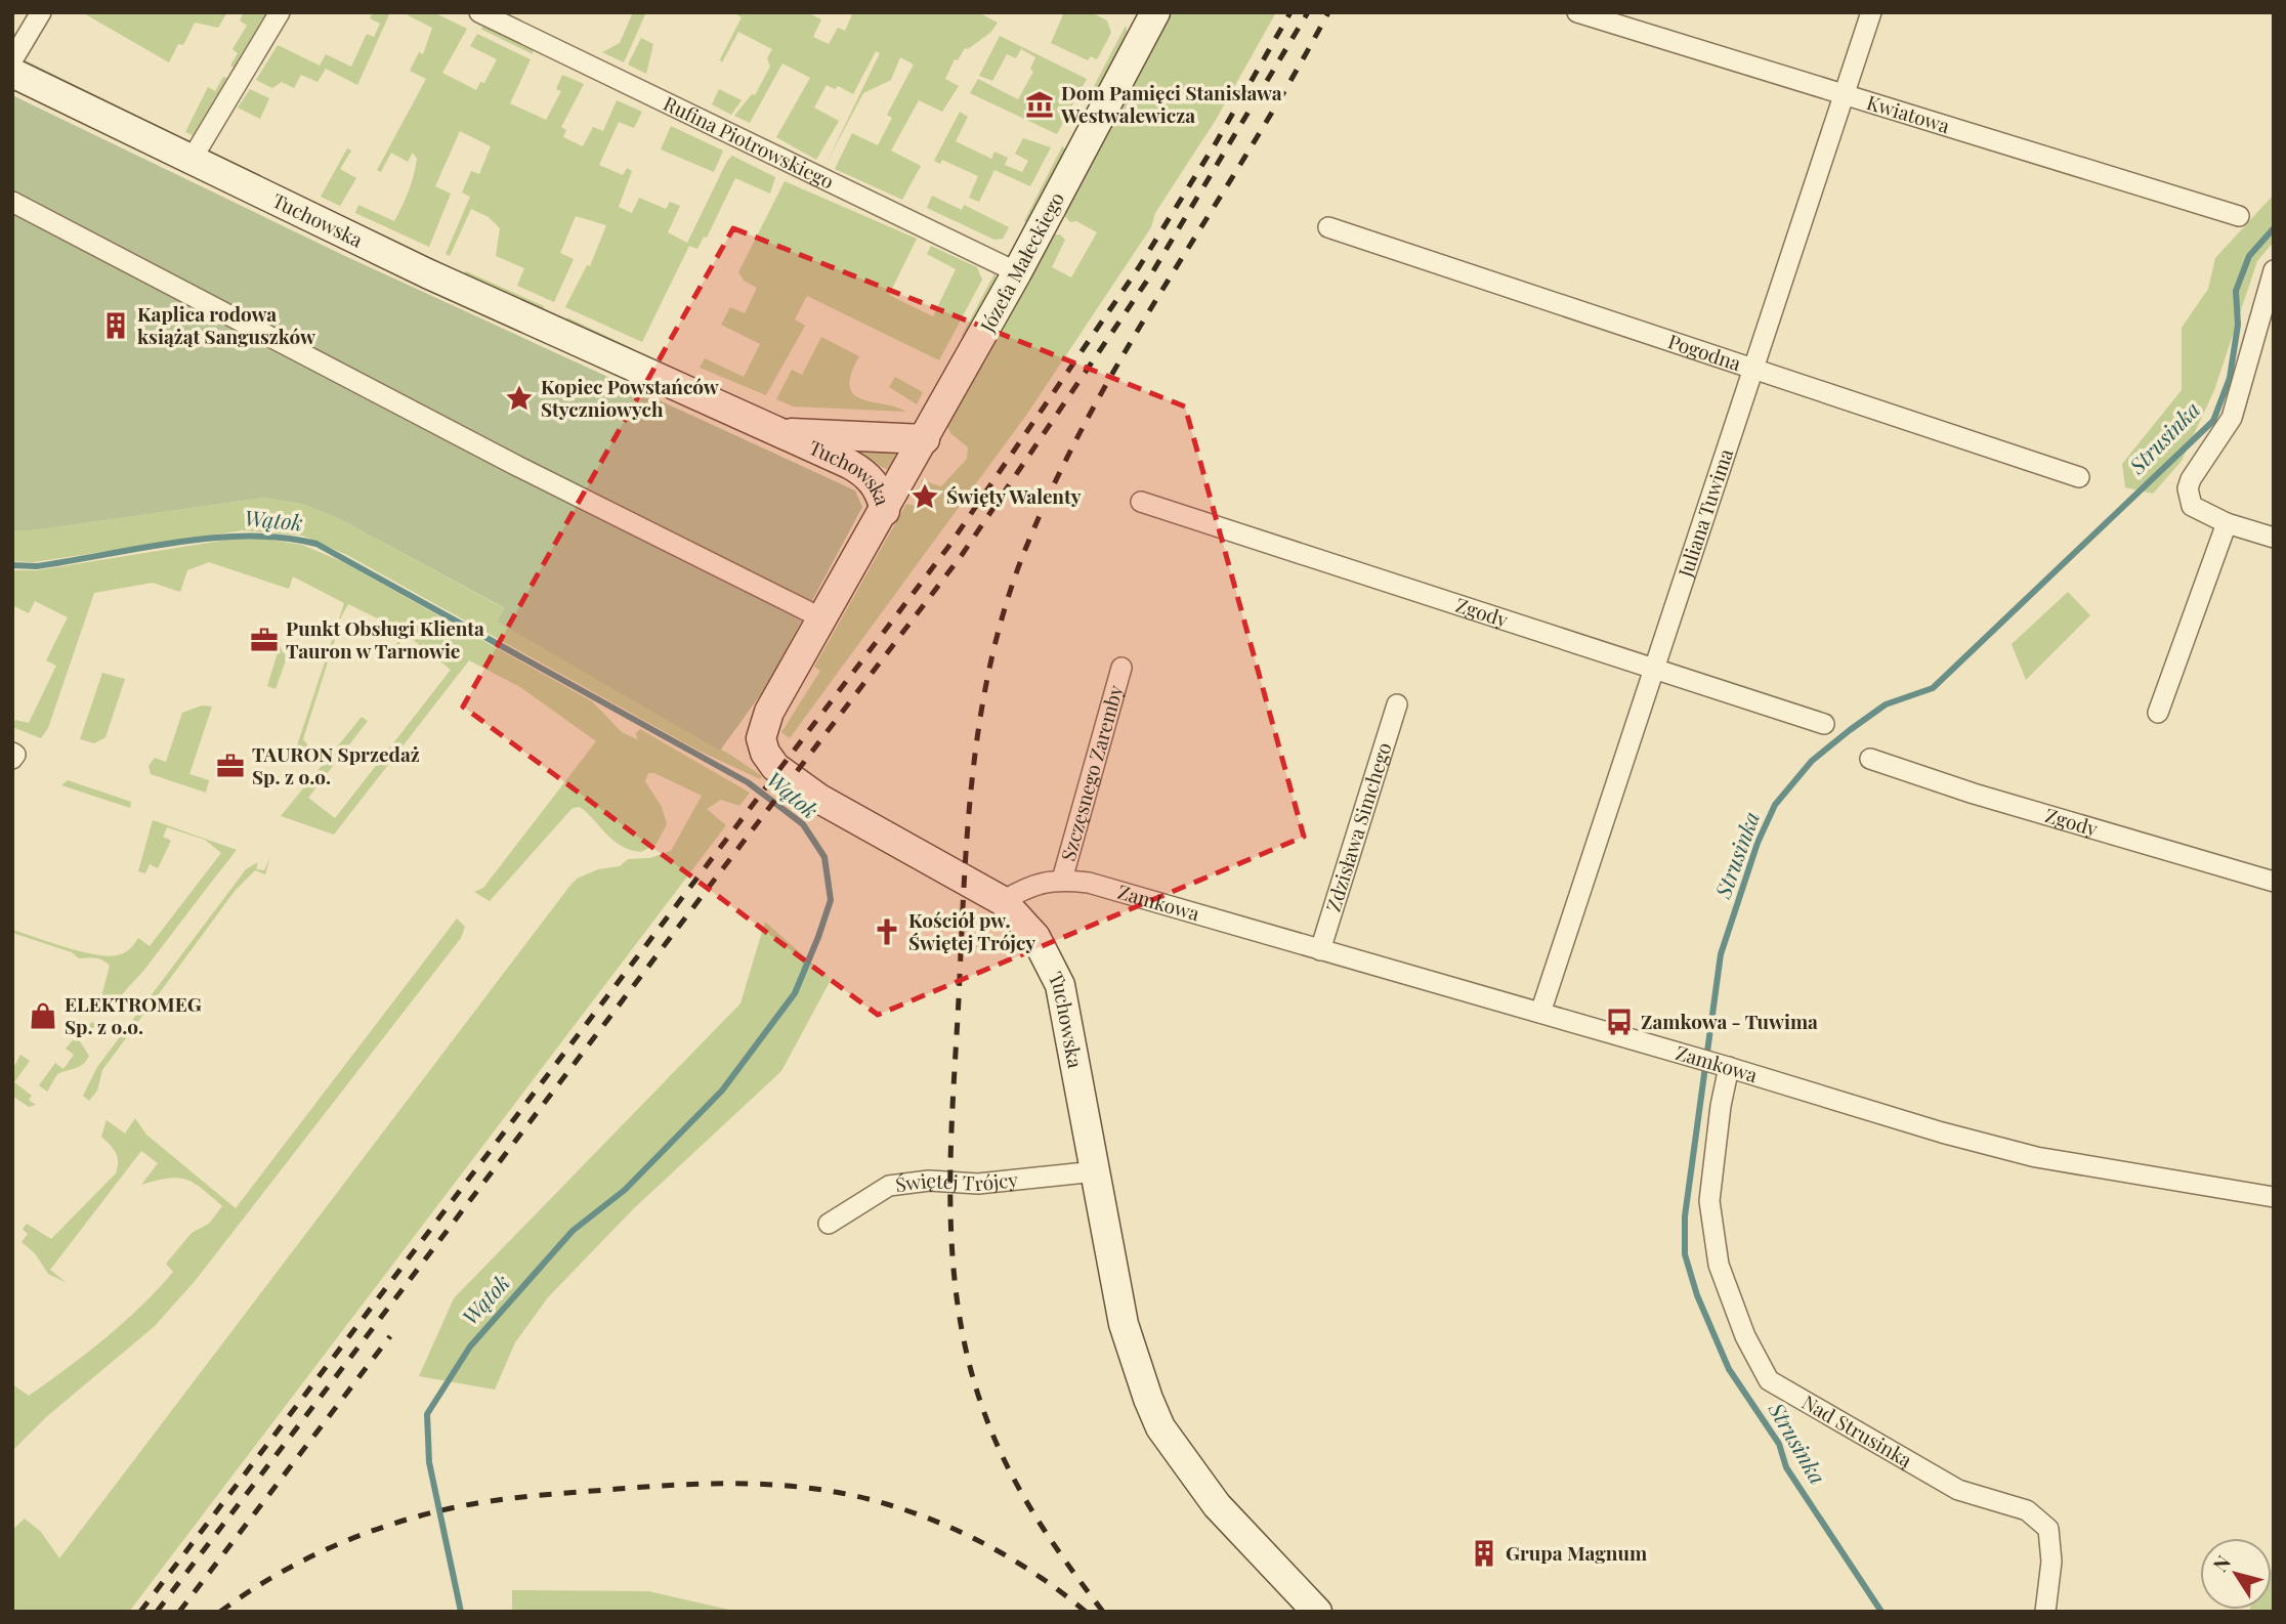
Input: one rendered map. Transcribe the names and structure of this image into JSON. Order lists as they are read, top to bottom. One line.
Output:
{"streets":{"street":["Kwiatowa","Rufina Piotrowskiego","Tuchowska","Józefa Małeckiego","Pogodna","Juliana Tuwima","Zgody","Szczęsnego Zaremby","Zdzisława Simchego","Zamkowa","Świętej Trójcy","Nad Strusinką"]},"crossings":[["Kwiatowa","Juliana Tuwima"],["Rufina Piotrowskiego","Józefa Małeckiego"],["Tuchowska","Józefa Małeckiego"],["Tuchowska","Zamkowa"],["Tuchowska","Świętej Trójcy"],["Pogodna","Juliana Tuwima"],["Juliana Tuwima","Zgody"],["Juliana Tuwima","Zamkowa"],["Szczęsnego Zaremby","Zamkowa"],["Zdzisława Simchego","Zamkowa"],["Zamkowa","Nad Strusinką"]],"water":["Strusinka","Wątok"],"places":{"museum":["Dom Pamięci Stanisława Westwalewicza"],"building":["Kaplica rodowa książąt Sanguszków","Grupa Magnum"],"place":["Kopiec Powstańców Styczniowych","Święty Walenty"],"office":["Punkt Obsługi Klienta Tauron w Tarnowie","TAURON Sprzedaż Sp. z o.o."],"church":["Kościół pw. Świętej Trójcy"],"shop":["ELEKTROMEG Sp. z o.o."],"bus stop":["Zamkowa - Tuwima"]},"north":"top left"}
